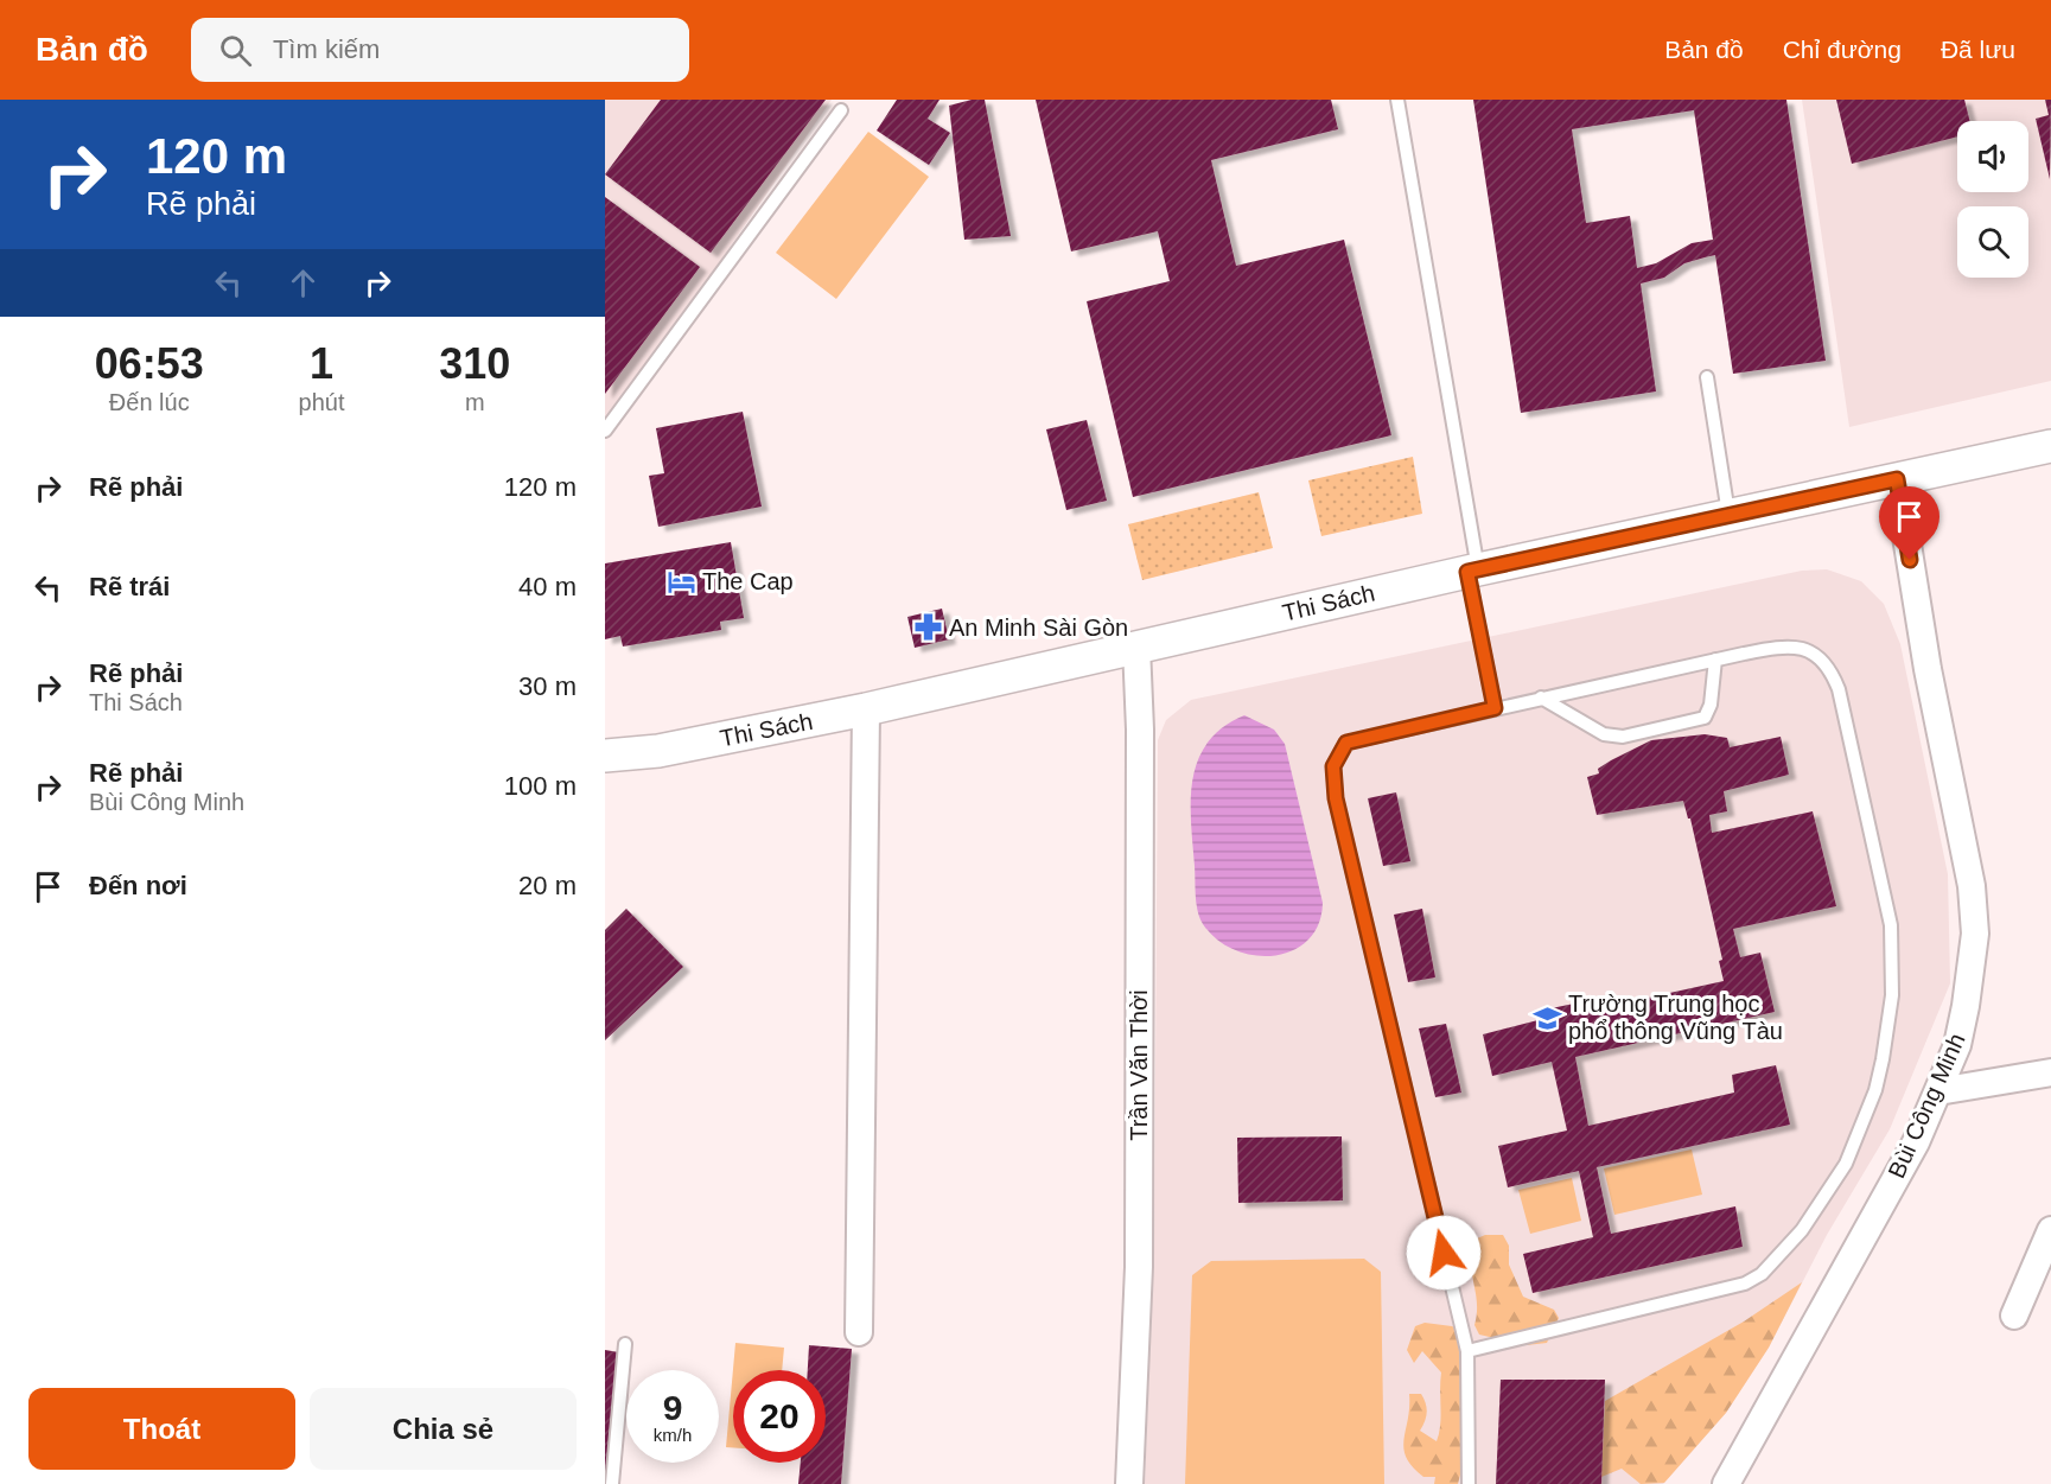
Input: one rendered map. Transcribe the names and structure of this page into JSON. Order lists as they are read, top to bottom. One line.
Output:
{"streets":{"street":["Thi Sách","Trần Văn Thời","Bùi Công Minh"]},"crossings":[["Thi Sách","Trần Văn Thời"],["Thi Sách","Bùi Công Minh"]],"places":{"hotel":["The Cap"],"pharmacy":["An Minh Sài Gòn"],"school or university":["Trường Trung học phổ thông Vũng Tàu"]},"page":{"header":"Bản đồ","search":"Tìm kiếm","nav":["Bản đồ","Chỉ đường","Đã lưu"],"turn":["120 m","Rẽ phải"],"eta":["06:53","Đến lúc","1","phút","310","m"],"list":[{"name":"Rẽ phải","value":"120 m"},{"name":"Rẽ trái","value":"40 m"},{"name":"Rẽ phải","note":"Thi Sách","value":"30 m"},{"name":"Rẽ phải","note":"Bùi Công Minh","value":"100 m"},{"name":"Đến nơi","value":"20 m"}],"speed":"9 km/h","limit":"20","buttons":["Thoát","Chia sẻ"]}}
